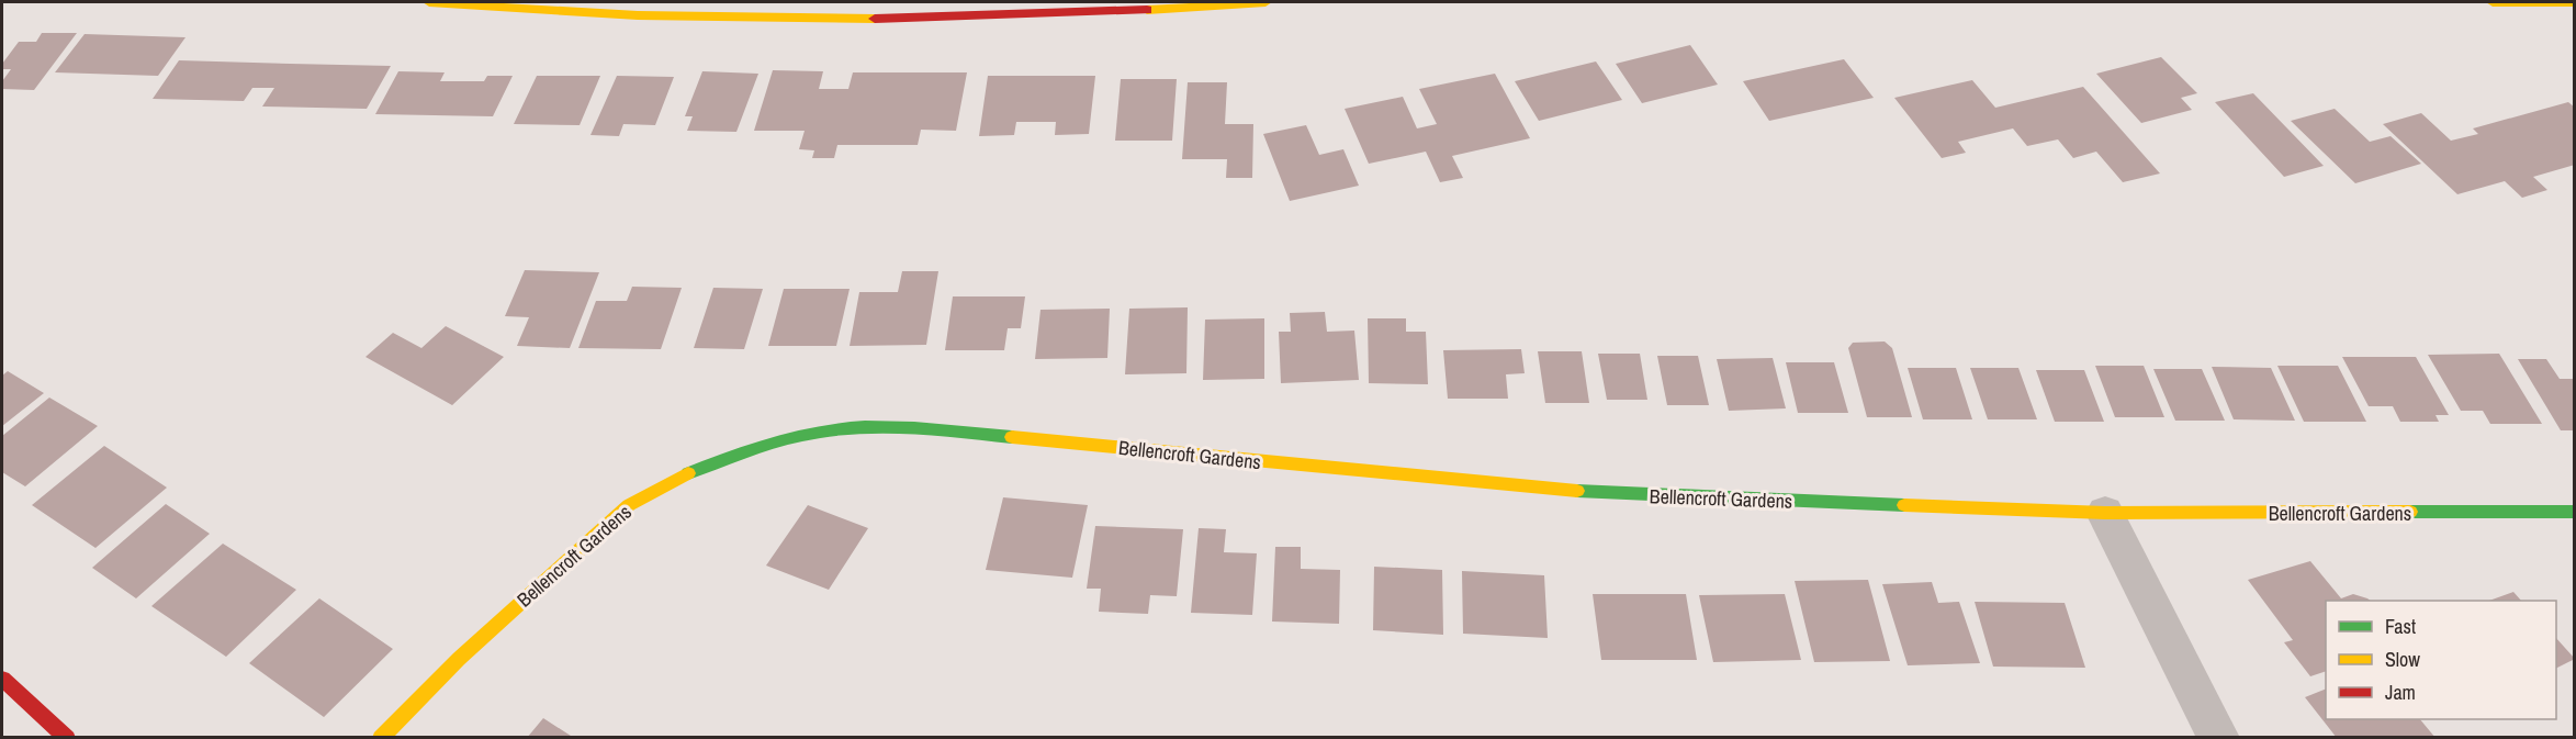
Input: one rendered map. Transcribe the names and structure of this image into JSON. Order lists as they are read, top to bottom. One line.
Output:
{"streets":{"street":["Bellencroft Gardens"]},"legend":["Fast","Slow","Jam"]}
